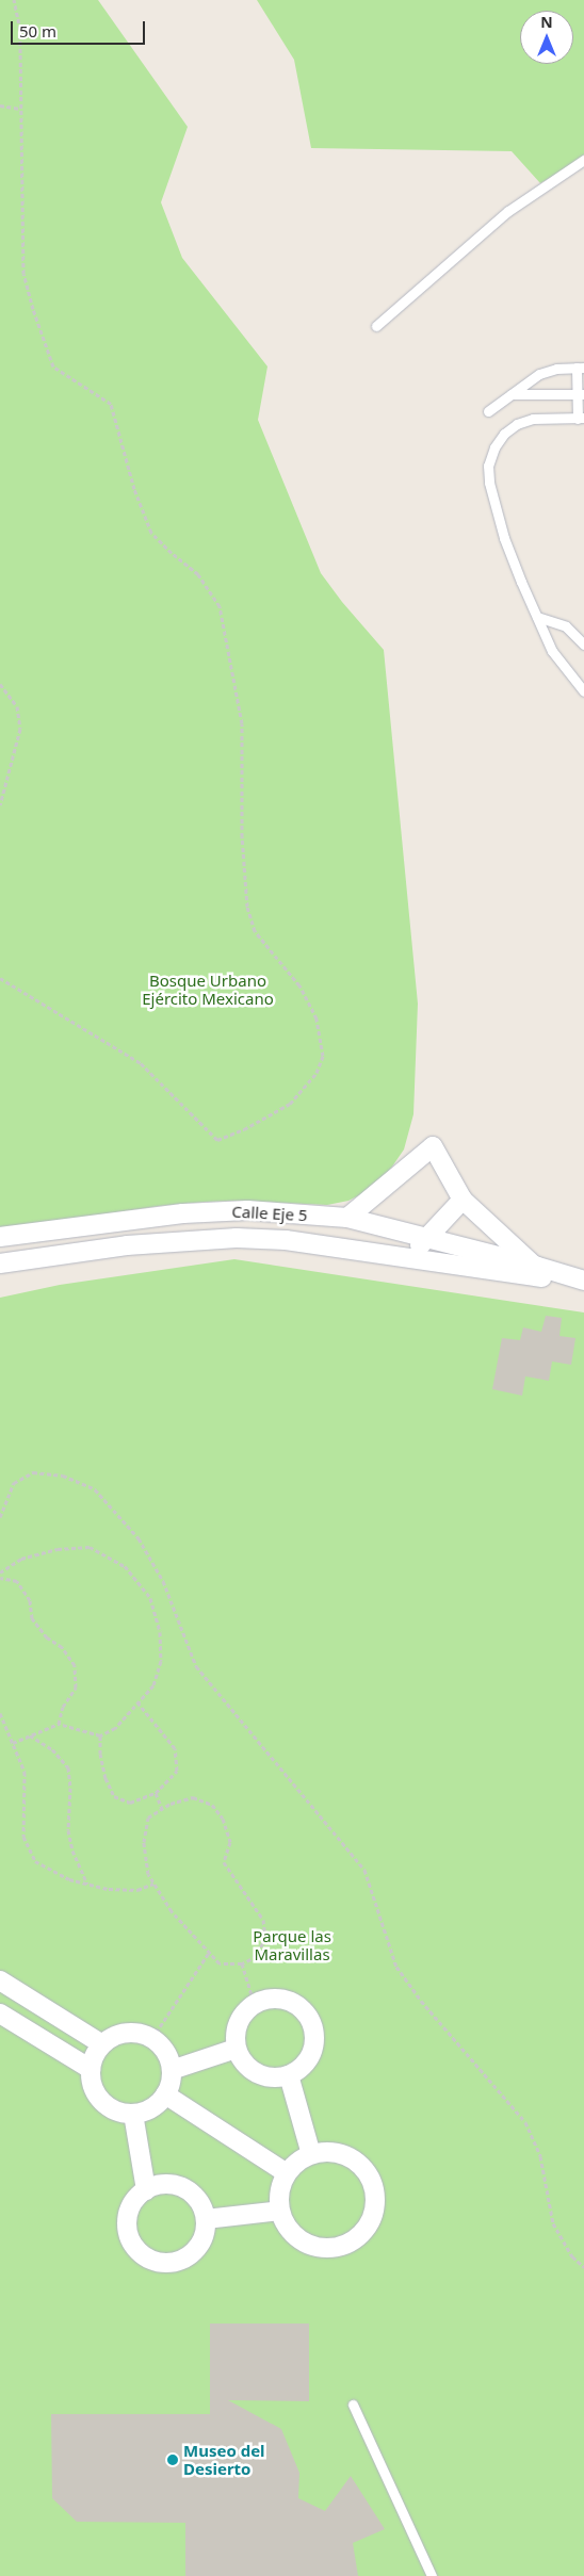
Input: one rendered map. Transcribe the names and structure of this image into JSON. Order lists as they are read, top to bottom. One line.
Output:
{"streets":{"street":["Calle Eje 5"]},"parks":["Bosque Urbano Ejército Mexicano","Parque las Maravillas"],"places":["Museo del Desierto"],"scale_bar":"50 m","north":"top"}
